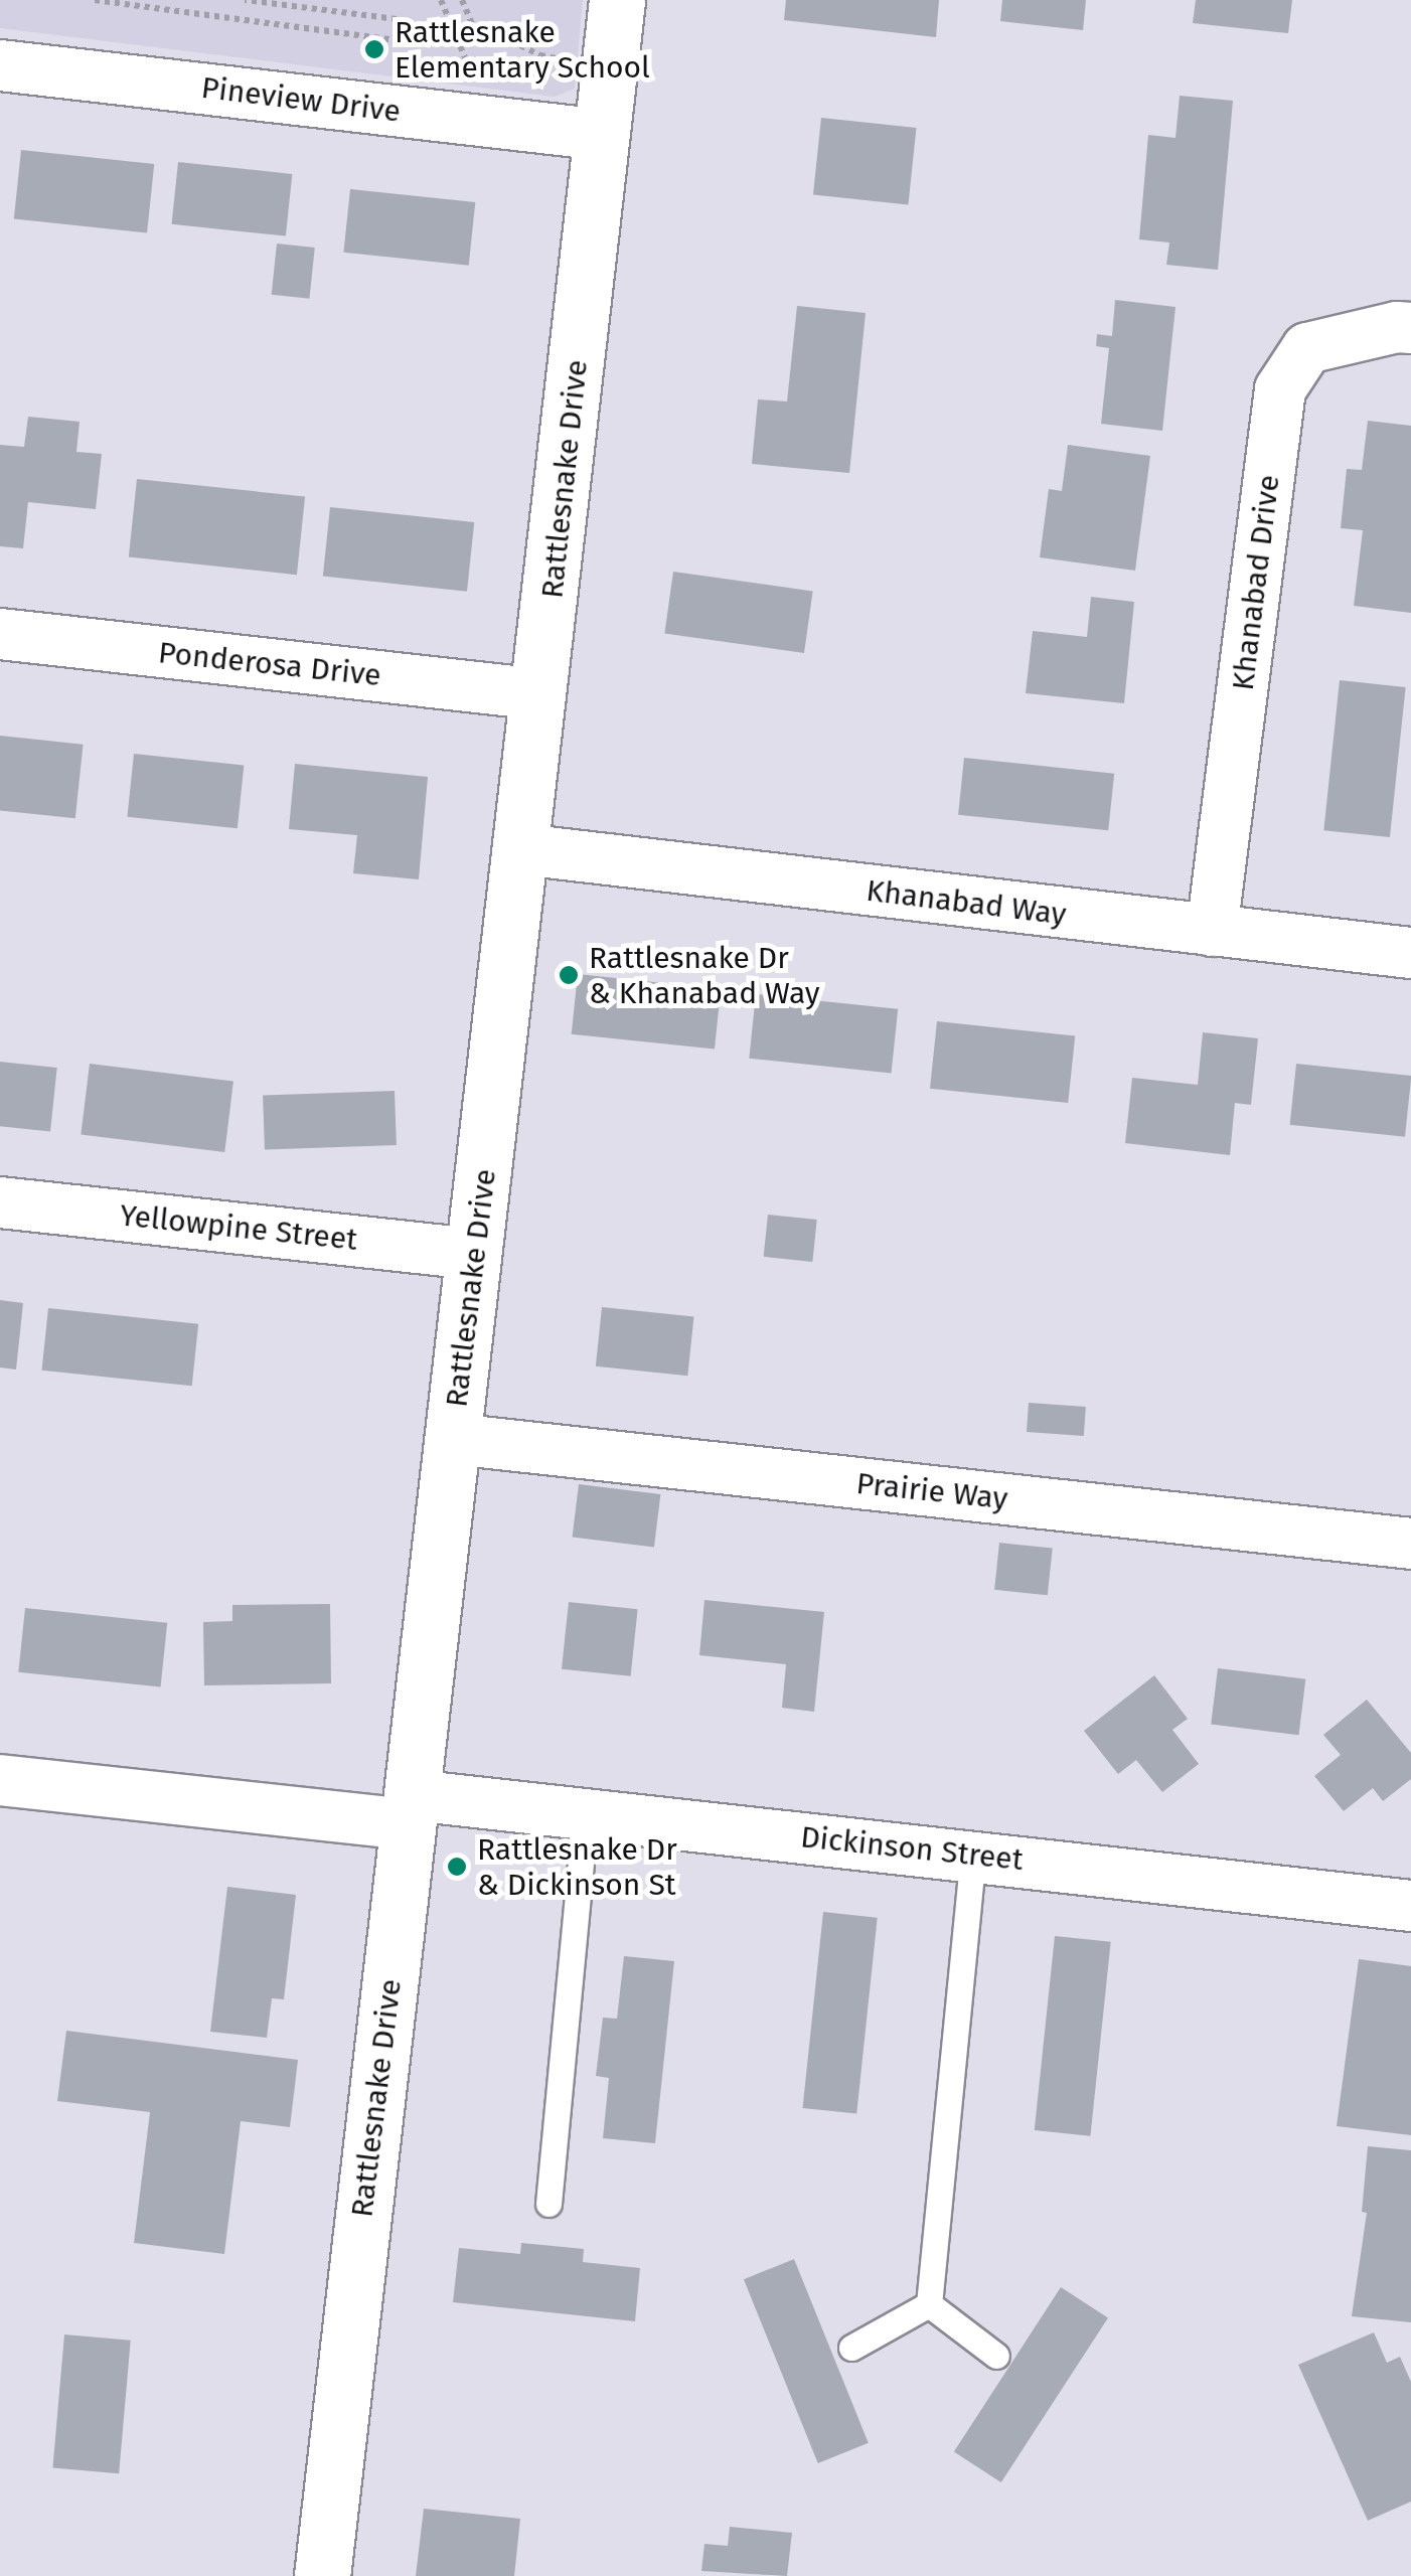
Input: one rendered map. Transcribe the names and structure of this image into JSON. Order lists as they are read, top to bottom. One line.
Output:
{"streets":{"street":["Pineview Drive","Rattlesnake Drive","Khanabad Drive","Ponderosa Drive","Khanabad Way","Yellowpine Street","Prairie Way","Dickinson Street"]},"crossings":[["Pineview Drive","Rattlesnake Drive"],["Rattlesnake Drive","Ponderosa Drive"],["Rattlesnake Drive","Khanabad Way"],["Rattlesnake Drive","Yellowpine Street"],["Rattlesnake Drive","Prairie Way"],["Rattlesnake Drive","Dickinson Street"],["Khanabad Drive","Khanabad Way"]],"places":["Rattlesnake Elementary School","Rattlesnake Dr & Khanabad Way","Rattlesnake Dr & Dickinson St"]}
